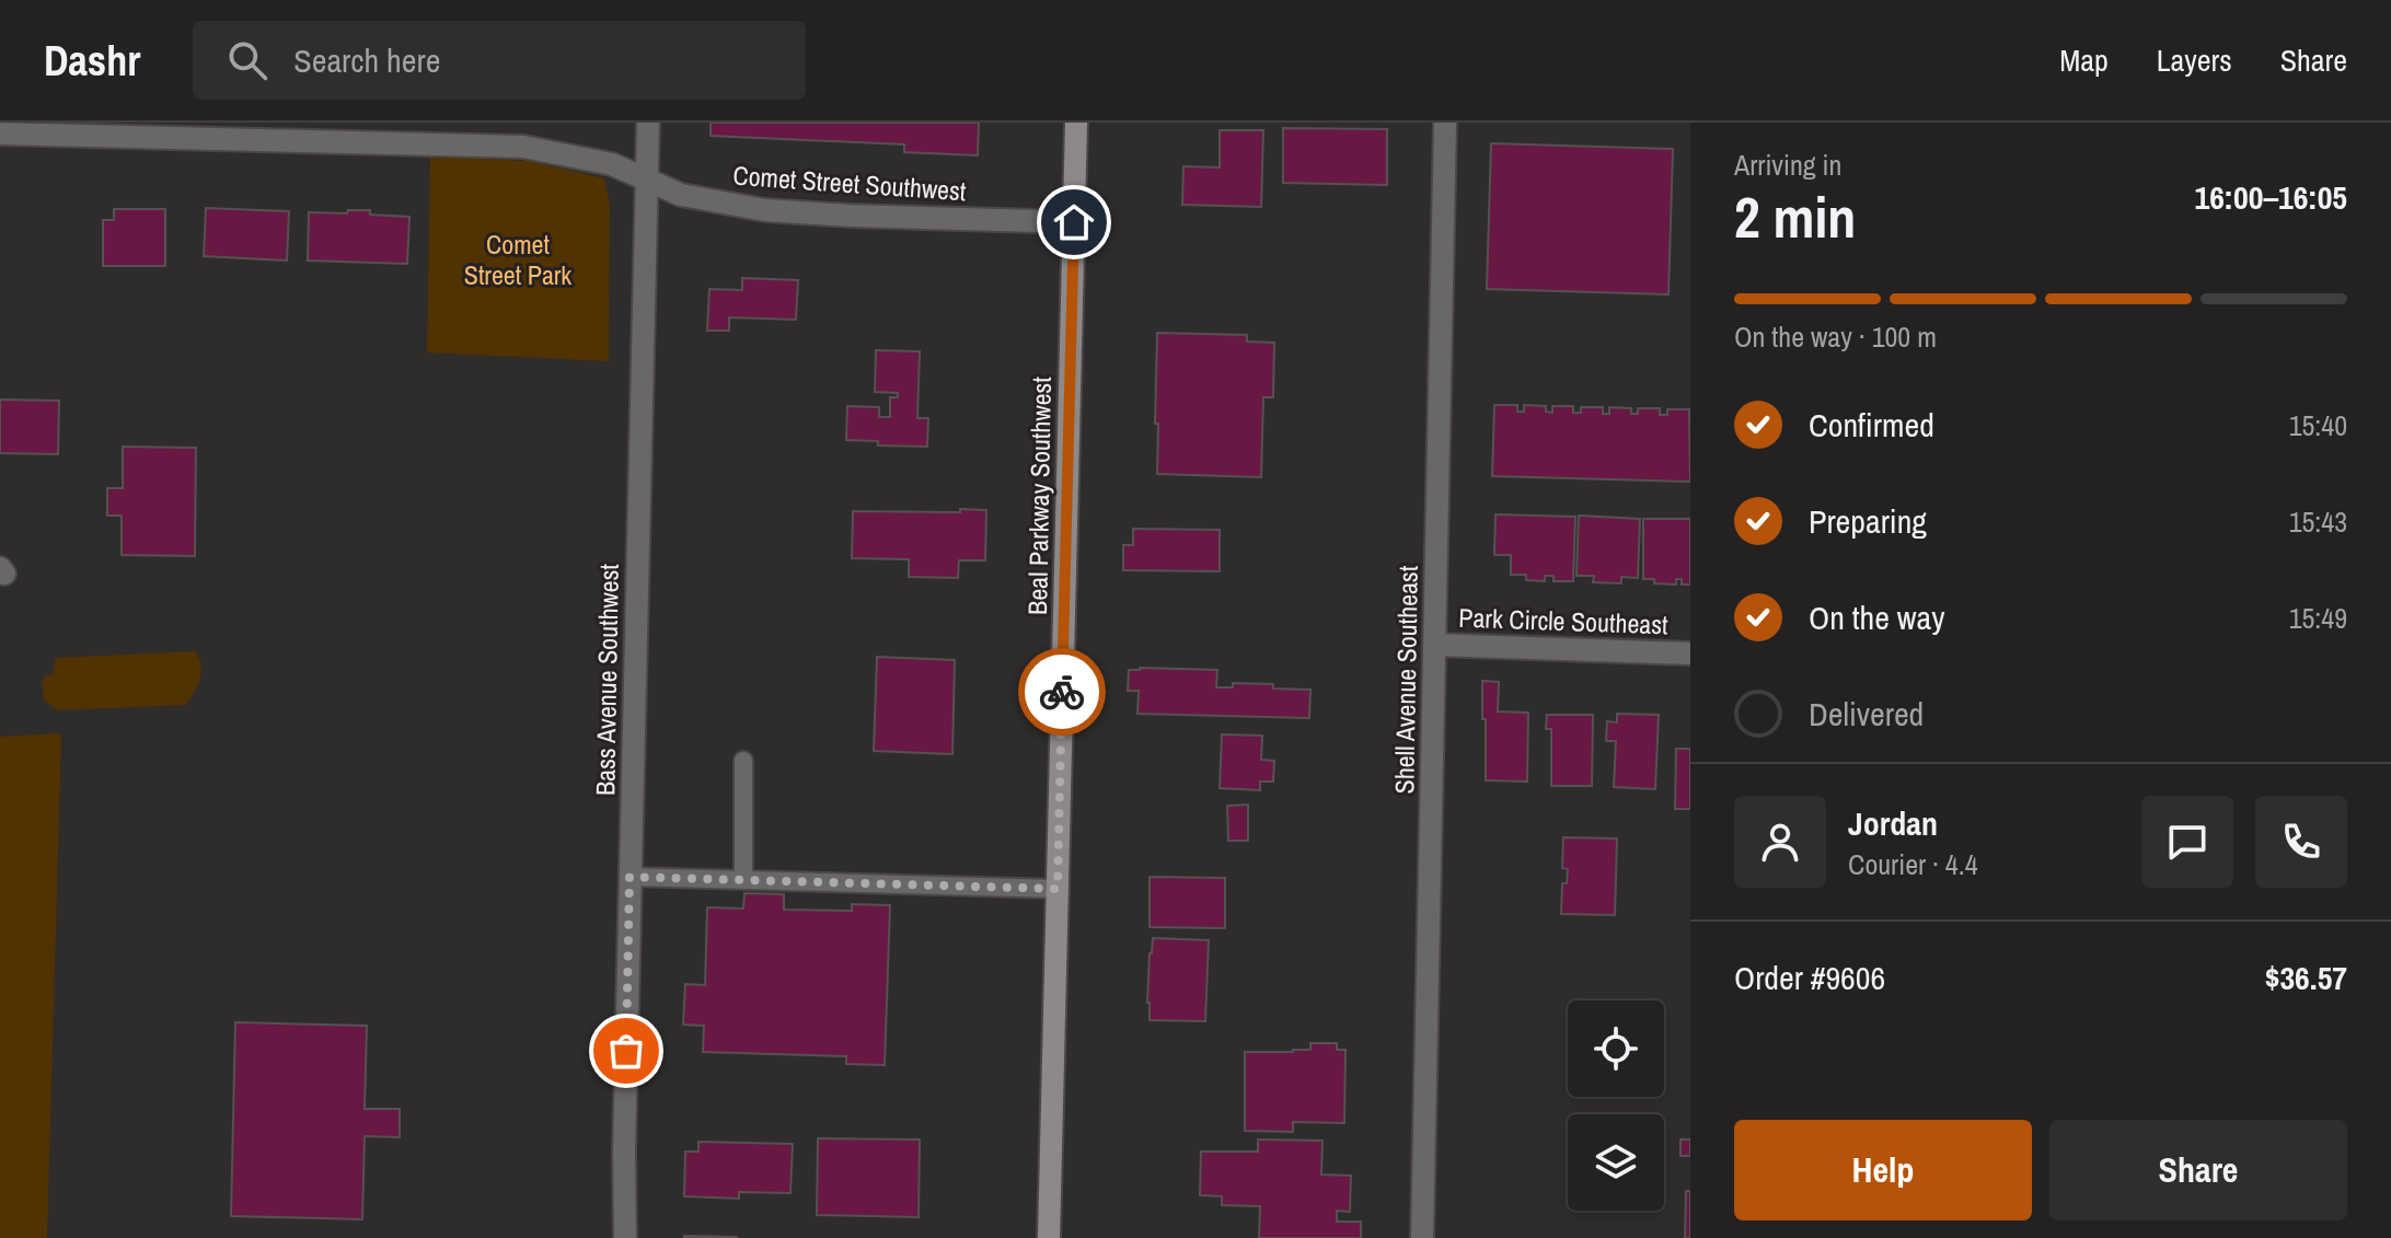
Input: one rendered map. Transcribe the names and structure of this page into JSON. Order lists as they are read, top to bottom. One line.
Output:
{"streets":{"main road":["Beal Parkway Southwest"],"street":["Comet Street Southwest","Park Circle Southeast","Bass Avenue Southwest","Shell Avenue Southeast"]},"crossings":[["Comet Street Southwest","Beal Parkway Southwest"],["Comet Street Southwest","Bass Avenue Southwest"],["Park Circle Southeast","Shell Avenue Southeast"]],"parks":["Comet Street Park"],"page":{"header":"Dashr","search":"Search here","nav":["Map","Layers","Share"],"heading":["2 min","Arriving in","16:00–16:05"],"panel":["Jordan","Courier · 4.4","Order #9606","$36.57"],"bar":"On the way · 100 m","list":[["Confirmed","15:40"],["Preparing","15:43"],["On the way","15:49"],"Delivered"],"buttons":["Help","Share"]}}
